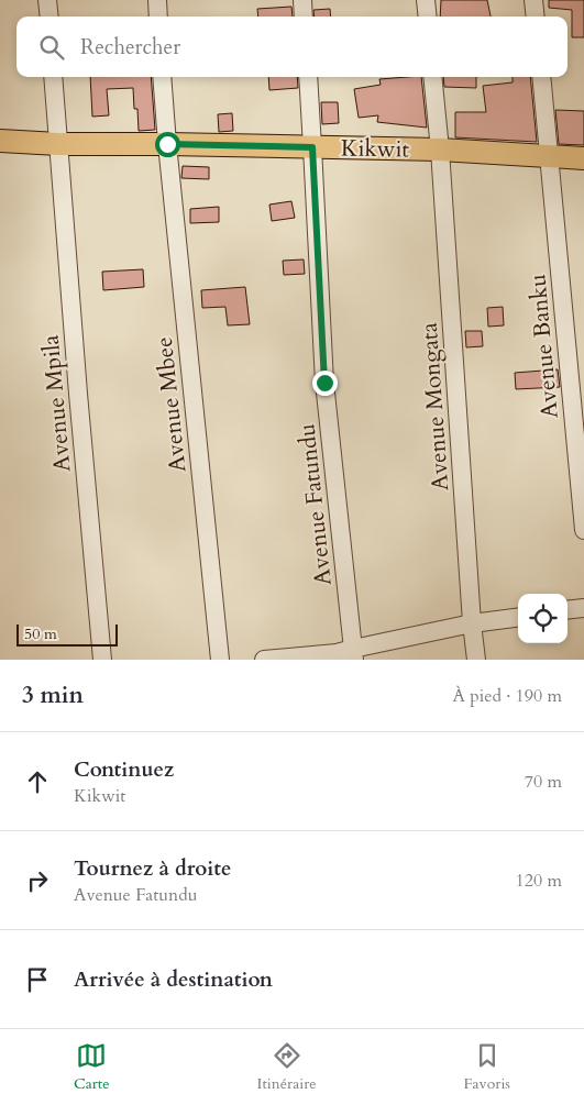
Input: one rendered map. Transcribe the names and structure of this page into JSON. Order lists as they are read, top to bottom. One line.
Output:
{"streets":{"main road":["Kikwit"],"street":["Avenue Banku","Avenue Mpila","Avenue Mbee","Avenue Mongata","Avenue Fatundu"]},"crossings":[["Kikwit","Avenue Banku"],["Kikwit","Avenue Mpila"],["Kikwit","Avenue Mbee"],["Kikwit","Avenue Mongata"],["Kikwit","Avenue Fatundu"]],"scale_bar":"50 m","page":{"search":"Rechercher","scale":"50 m","heading":["3 min","À pied · 190 m"],"list":[["Continuez","Kikwit","70 m"],["Tournez à droite","Avenue Fatundu","120 m"],"Arrivée à destination"],"nav":["Carte","Itinéraire","Favoris"]}}
